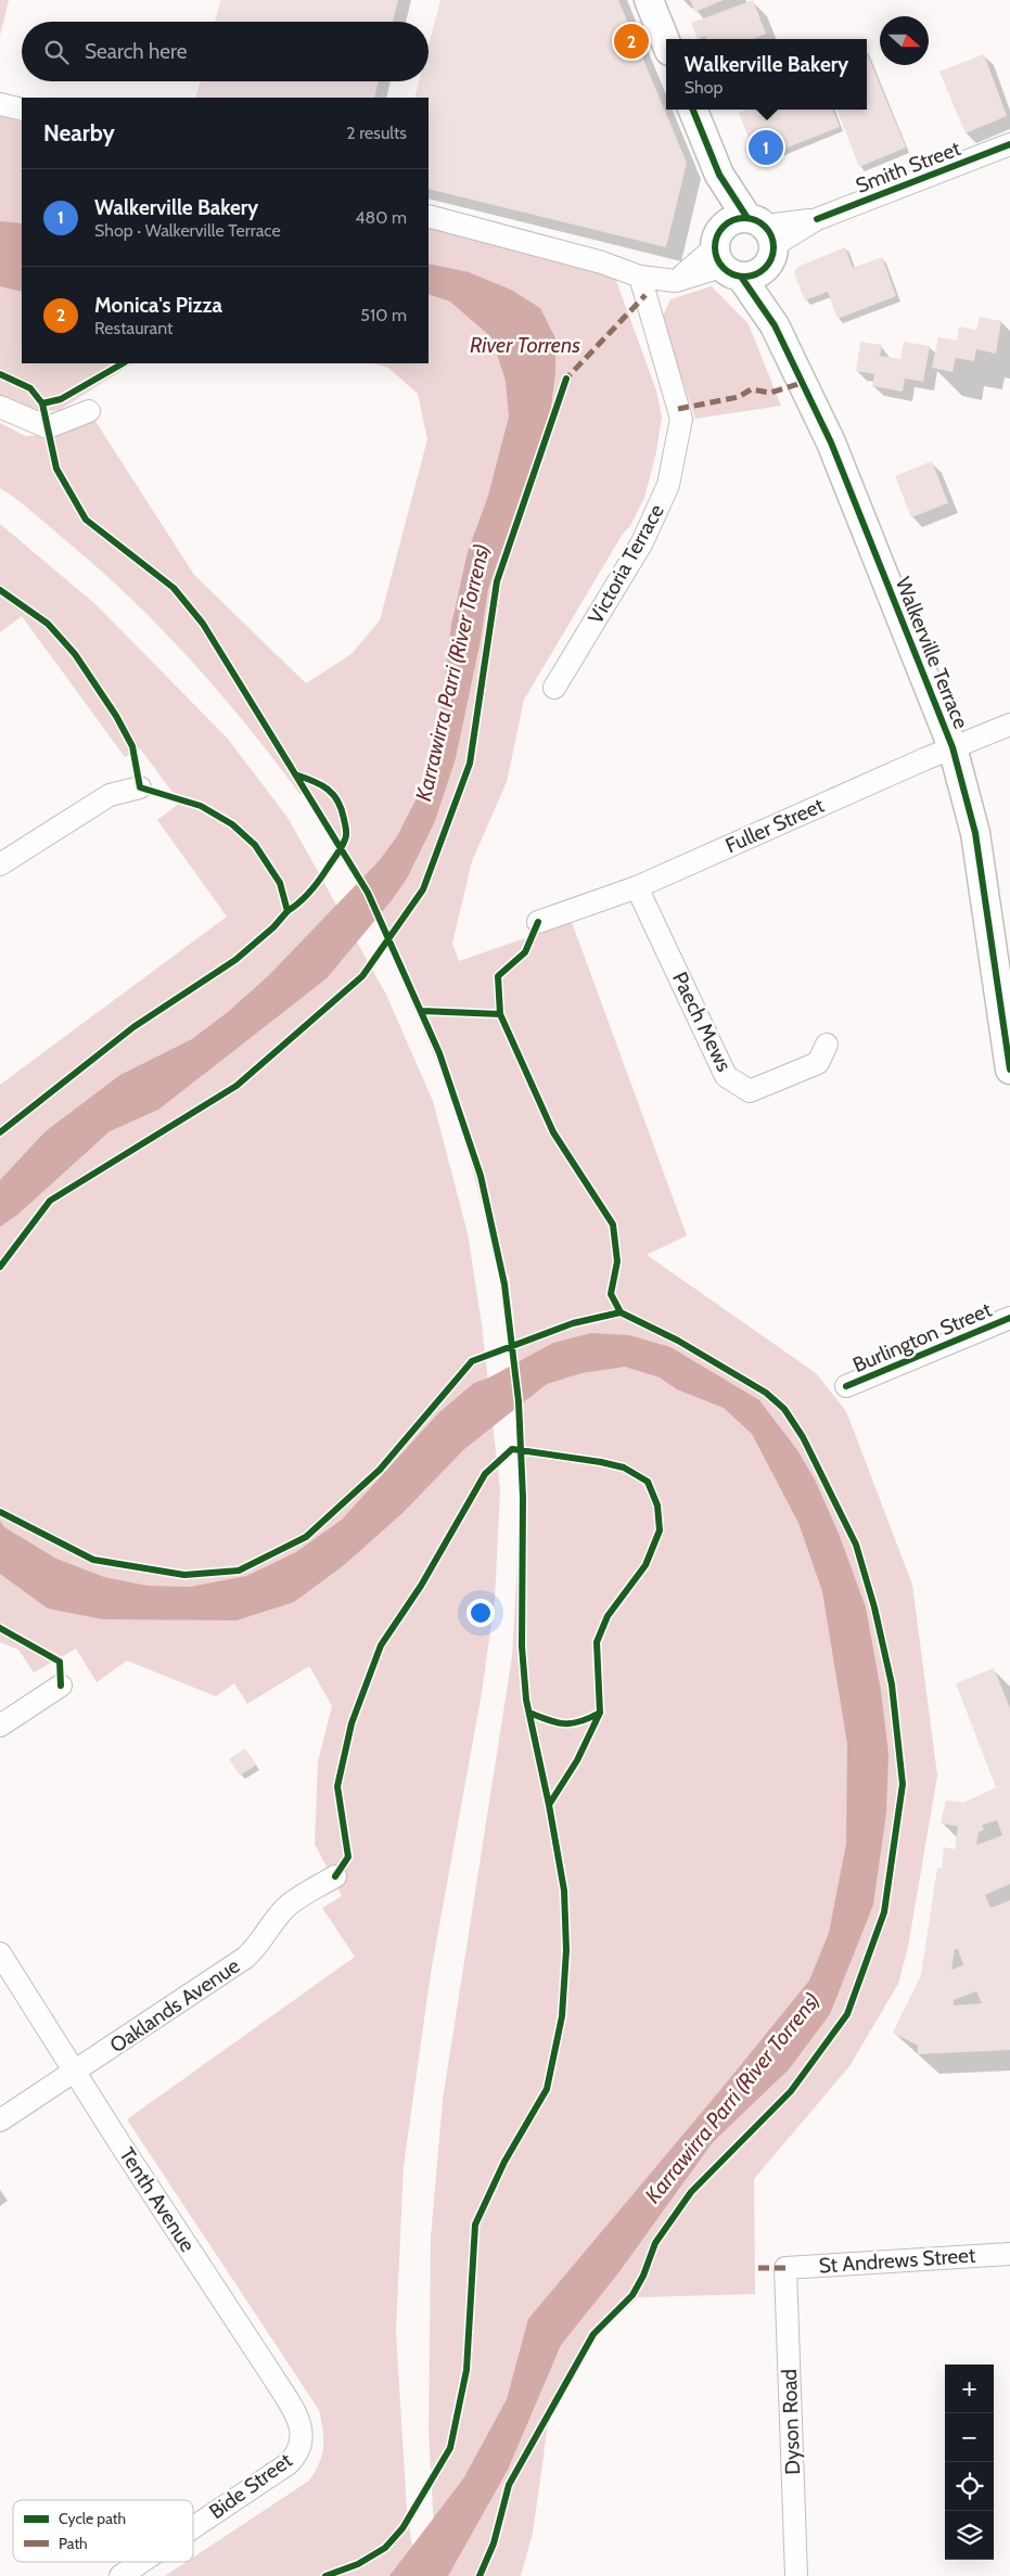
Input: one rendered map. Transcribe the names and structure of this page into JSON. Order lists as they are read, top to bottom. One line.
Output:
{"streets":{"street":["Smith Street","Victoria Terrace","Walkerville Terrace","Fuller Street","Paech Mews","Burlington Street","Oaklands Avenue","Tenth Avenue","St Andrews Street","Dyson Road","Bide Street"]},"crossings":[["Smith Street","Walkerville Terrace"],["Walkerville Terrace","Fuller Street"],["Fuller Street","Paech Mews"],["Oaklands Avenue","Tenth Avenue"],["Tenth Avenue","Bide Street"],["St Andrews Street","Dyson Road"]],"water":["River Torrens","Karrawirra Parri (River Torrens)"],"legend":["Cycle path","Path"],"north":"right","page":{"pins":["2","1"],"search":"Search here","popup":["Walkerville Bakery","Shop"],"heading":["Nearby","2 results"],"list":[{"mark":"1","name":"Walkerville Bakery","note":"Shop · Walkerville Terrace","value":"480 m"},{"mark":"2","name":"Monica's Pizza","note":"Restaurant","value":"510 m"}],"map_buttons":["+","−"]}}
